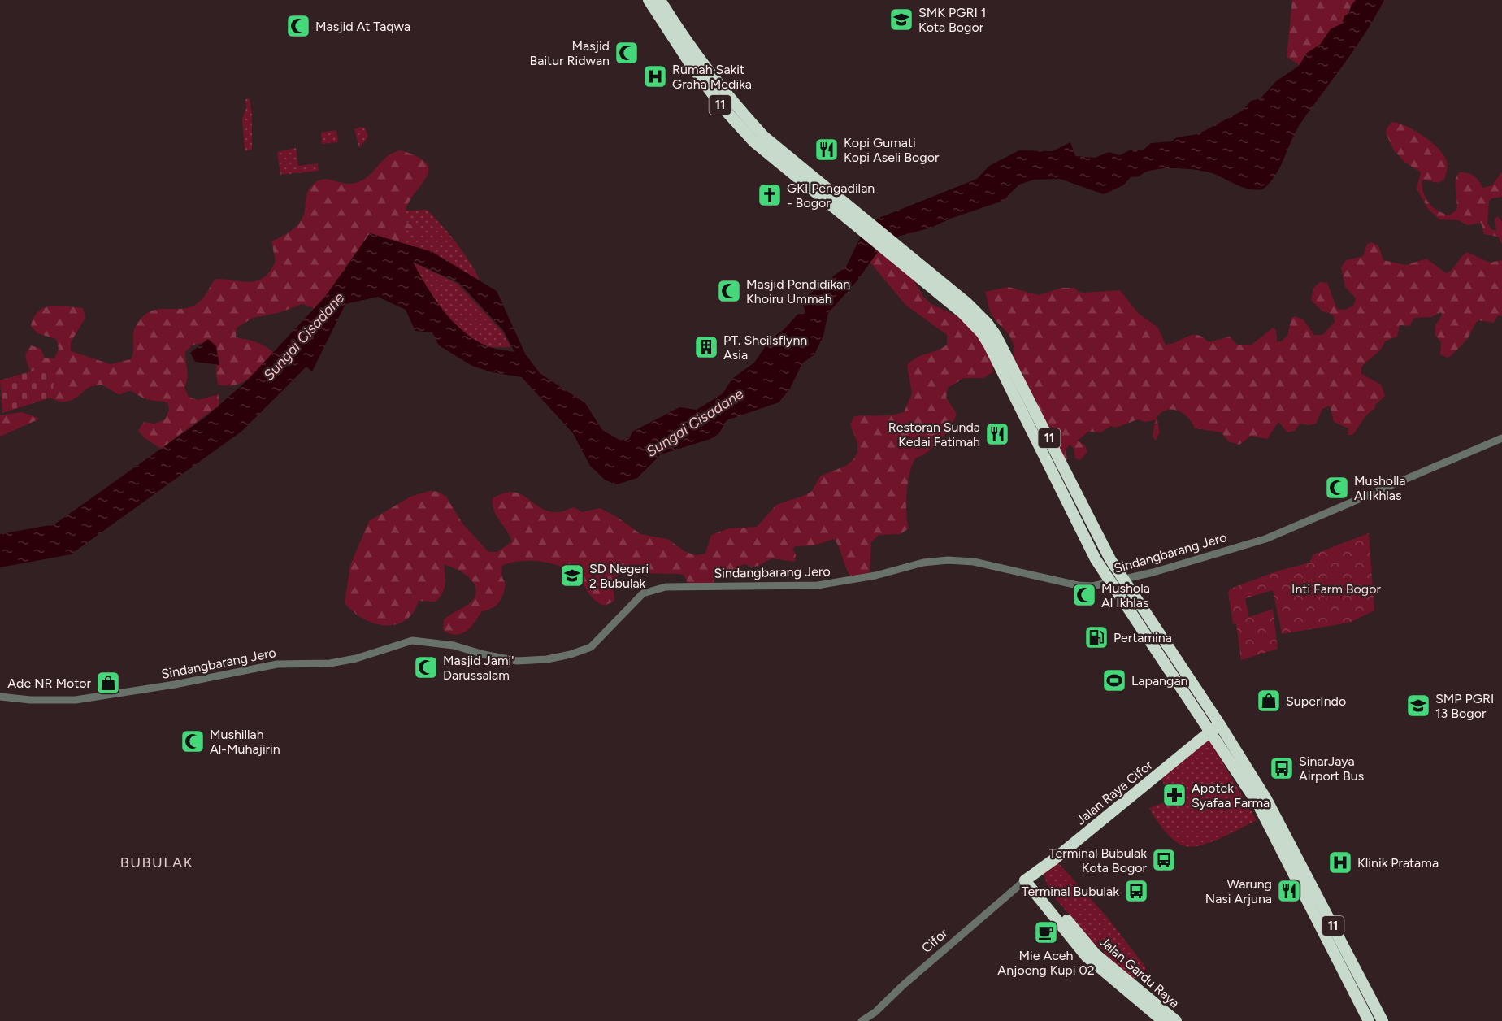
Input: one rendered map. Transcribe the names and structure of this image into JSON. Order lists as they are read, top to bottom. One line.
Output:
{"streets":{"highway":["11","Jalan Raya Cifor","Jalan Gardu Raya"],"street":["Sindangbarang Jero","Cifor"]},"crossings":[["11","Sindangbarang Jero"],["11","Jalan Raya Cifor"],["Jalan Raya Cifor","Cifor"],["Jalan Raya Cifor","Jalan Gardu Raya"],["Cifor","Jalan Gardu Raya"]],"districts":["BUBULAK"],"water":["Sungai Cisadane"],"parks":["Inti Farm Bogor"],"places":{"school or university":["SMK PGRI 1 Kota Bogor","SD Negeri 2 Bubulak","SMP PGRI 13 Bogor"],"mosque":["Masjid At Taqwa","Masjid Baitur Ridwan","Masjid Pendidikan Khoiru Ummah","Musholla Al Ikhlas","Mushola Al Ikhlas","Masjid Jami' Darussalam","Mushillah Al-Muhajirin"],"hospital":["Rumah Sakit Graha Medika","Klinik Pratama"],"restaurant":["Kopi Gumati Kopi Aseli Bogor","Restoran Sunda Kedai Fatimah","Warung Nasi Arjuna"],"church":["GKI Pengadilan - Bogor"],"building":["PT. Sheilsflynn Asia"],"fuel station":["Pertamina"],"sports":["Lapangan"],"shop":["Ade NR Motor","SuperIndo"],"bus stop":["SinarJaya Airport Bus","Terminal Bubulak Kota Bogor","Terminal Bubulak"],"pharmacy":["Apotek Syafaa Farma"],"cafe":["Mie Aceh Anjoeng Kupi 02"]}}
